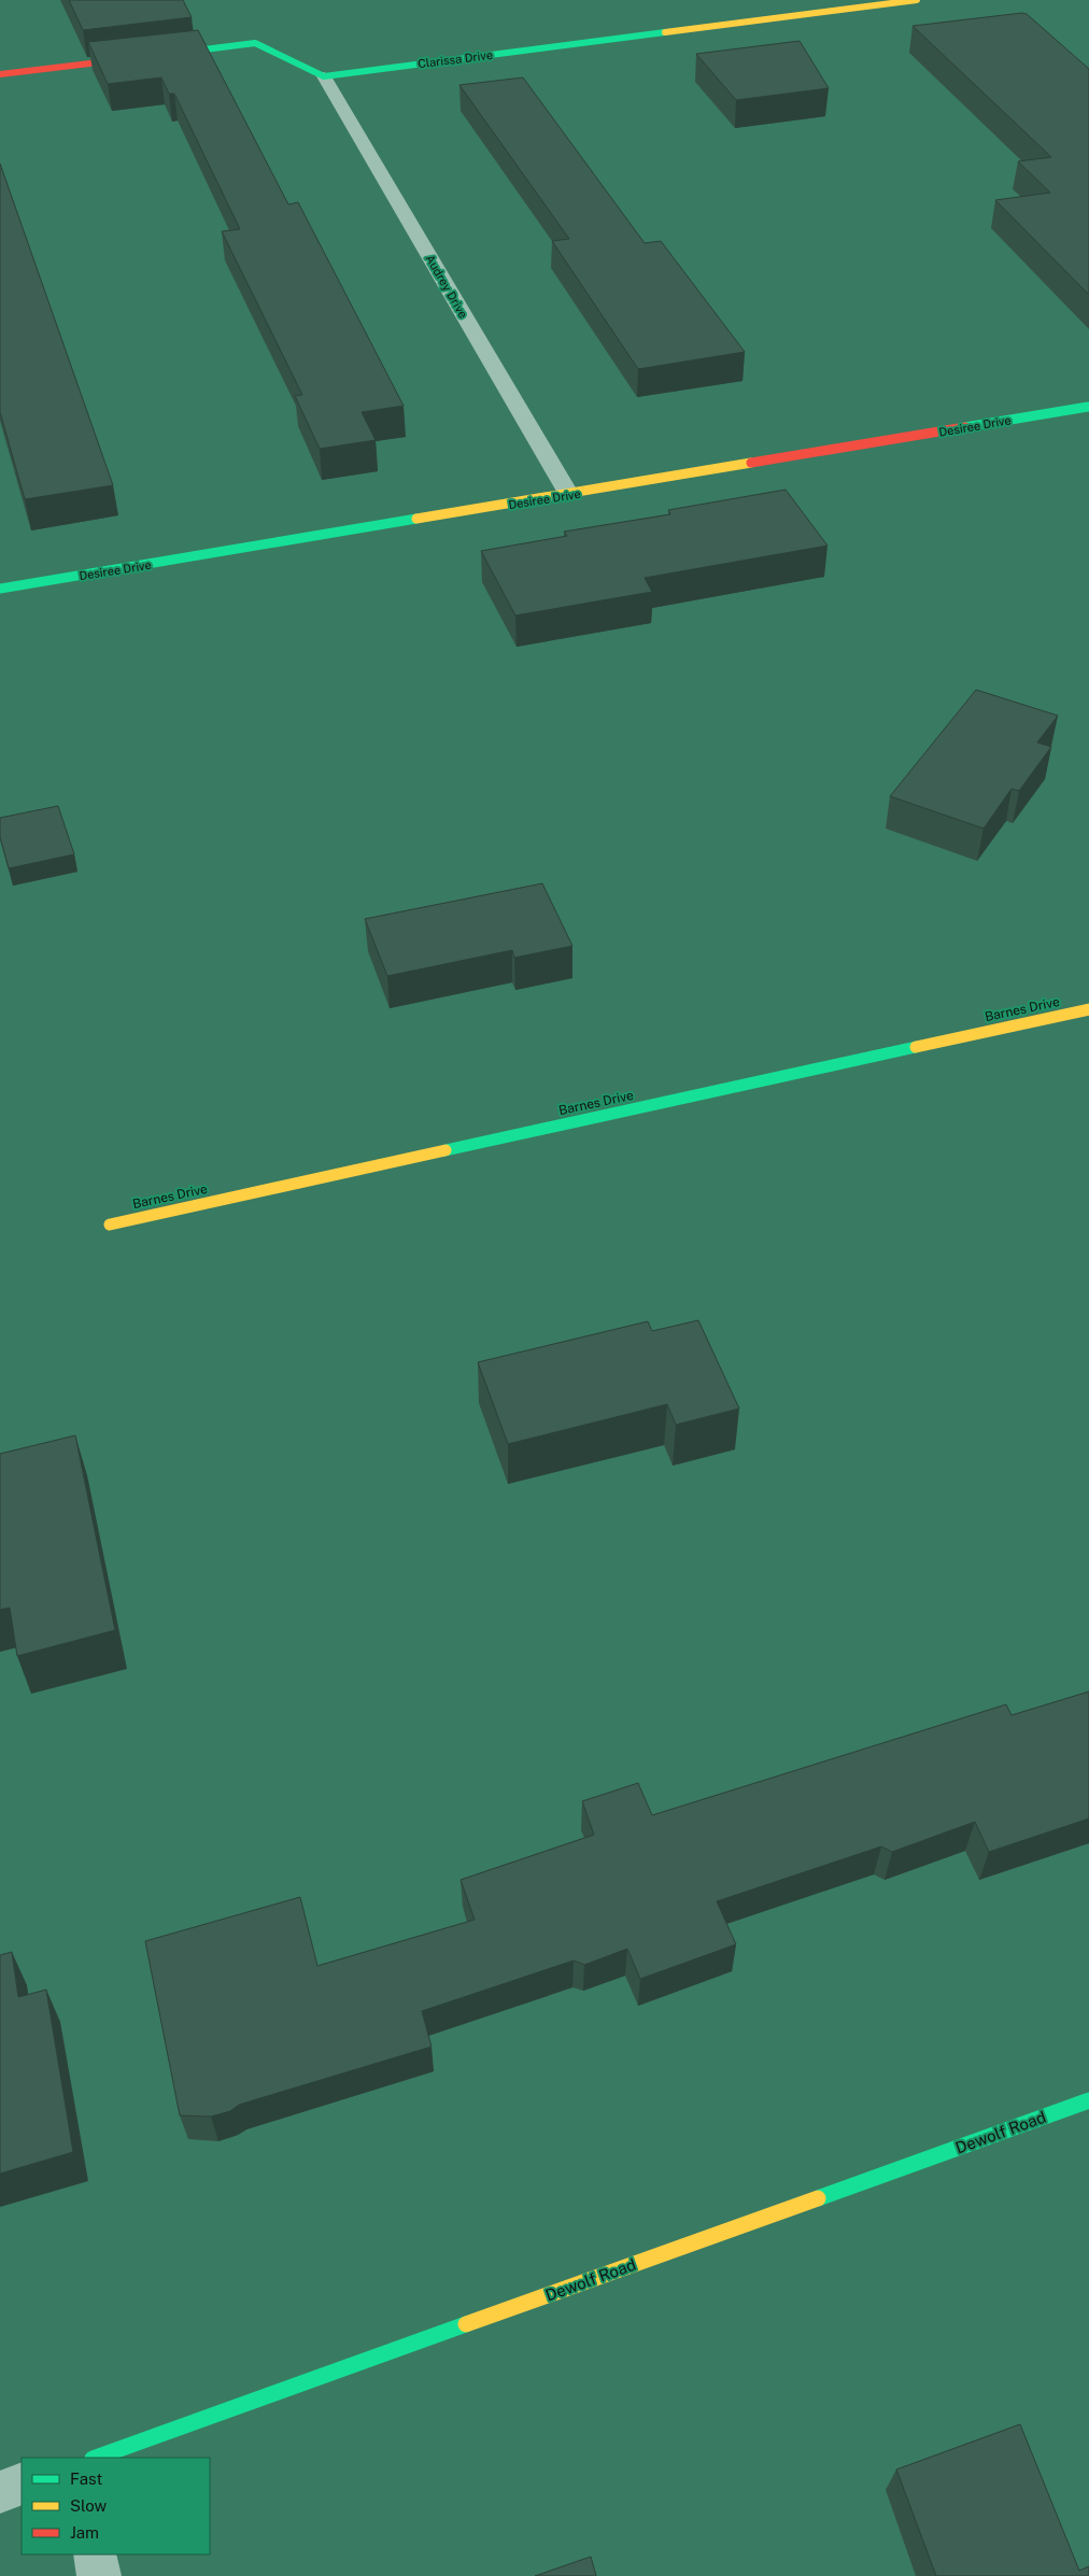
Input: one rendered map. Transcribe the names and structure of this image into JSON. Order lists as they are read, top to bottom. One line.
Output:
{"streets":{"street":["Clarissa Drive","Audrey Drive","Desiree Drive","Barnes Drive","Dewolf Road"]},"crossings":[["Clarissa Drive","Audrey Drive"],["Audrey Drive","Desiree Drive"]],"legend":["Fast","Slow","Jam"]}
